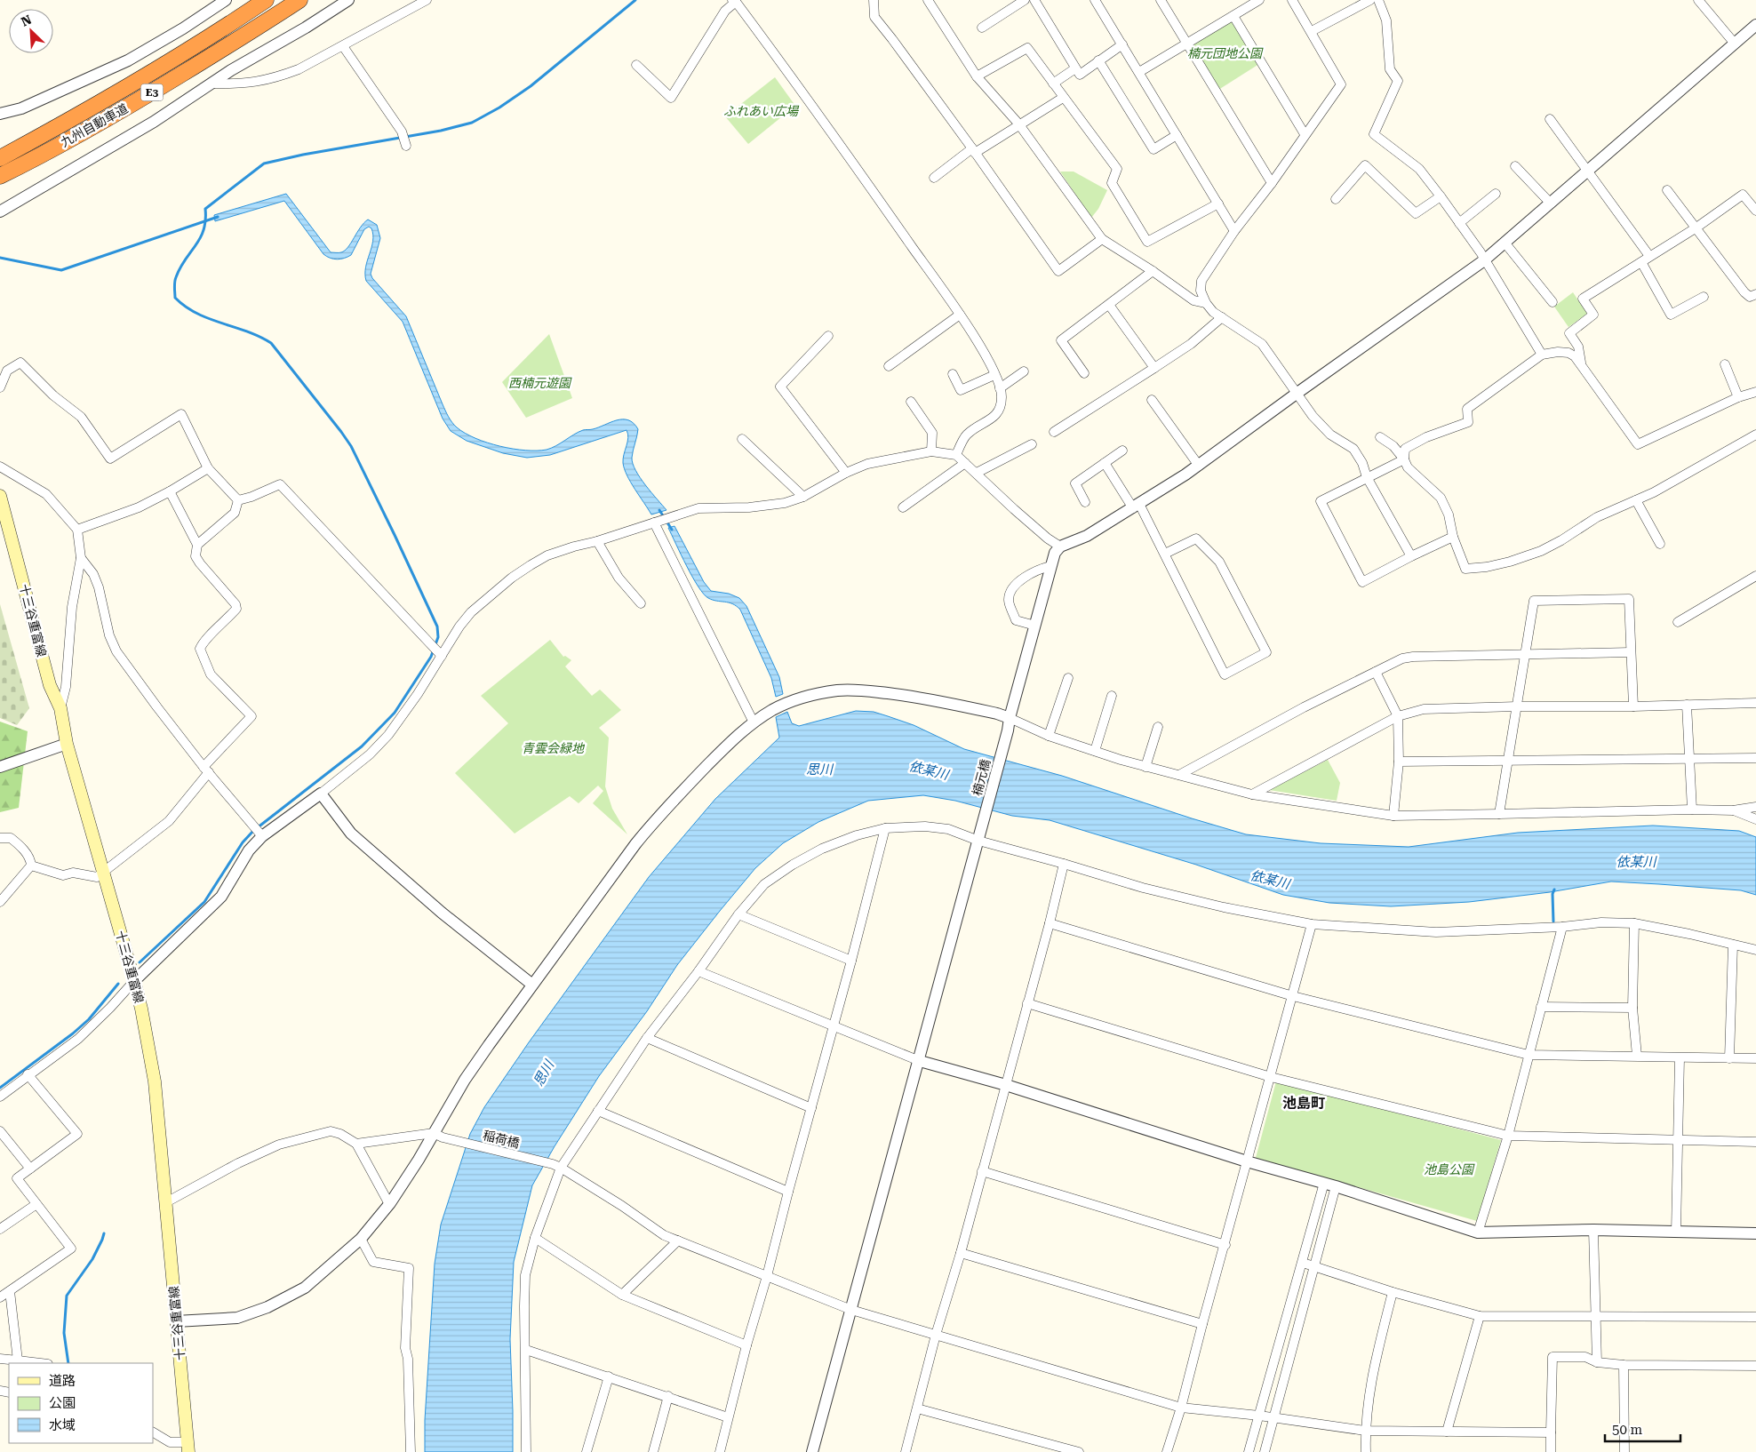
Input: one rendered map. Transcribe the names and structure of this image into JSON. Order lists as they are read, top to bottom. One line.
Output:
{"streets":{"highway":["E3","九州自動車道"],"main road":["十三谷重富線"],"street":["楠元橋","稲荷橋"]},"crossings":[["楠元橋","稲荷橋"]],"districts":["池島町"],"water":["思川","依某川"],"parks":["楠元団地公園","ふれあい広場","西楠元遊園","青雲会緑地","池島公園"],"legend":["道路","公園","水域"],"scale_bar":"50 m","north":"top left"}
